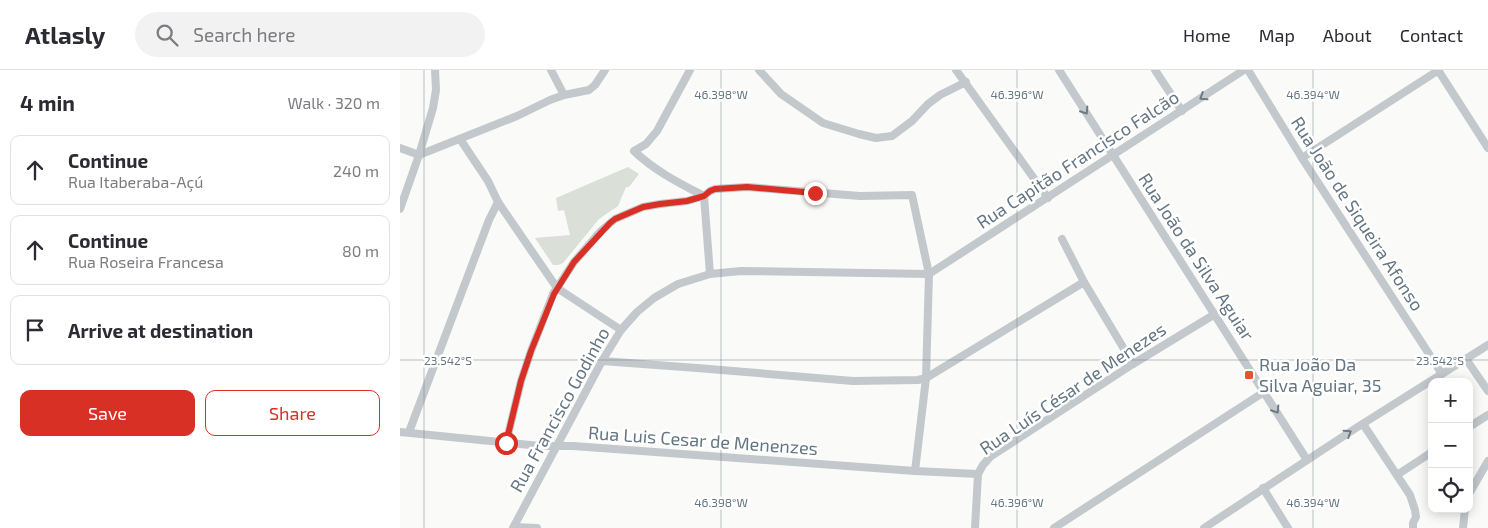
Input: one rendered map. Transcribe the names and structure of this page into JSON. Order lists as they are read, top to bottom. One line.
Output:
{"streets":{"street":["Rua Capitão Francisco Falcão","Rua João de Siqueira Afonso","Rua João da Silva Aguiar","Rua Luís César de Menezes","Rua Francisco Godinho","Rua Luis Cesar de Menenzes"]},"crossings":[["Rua Capitão Francisco Falcão","Rua João da Silva Aguiar"],["Rua Capitão Francisco Falcão","Rua Francisco Godinho"],["Rua João da Silva Aguiar","Rua Luís César de Menezes"],["Rua Luís César de Menezes","Rua Luis Cesar de Menenzes"],["Rua Francisco Godinho","Rua Luis Cesar de Menenzes"]],"one_way":["Rua João da Silva Aguiar"],"places":{"transit":["Rua João Da Silva Aguiar, 35"]},"page":{"header":"Atlasly","search":"Search here","nav":["Home","Map","About","Contact"],"heading":["4 min","Walk · 320 m"],"list":[["Continue","Rua Itaberaba-Açú","240 m"],["Continue","Rua Roseira Francesa","80 m"],"Arrive at destination"],"buttons":["Save","Share"],"map_buttons":["+","−"]},"coordinates":["46.398°W","46.396°W","46.394°W","23.542°S"]}
